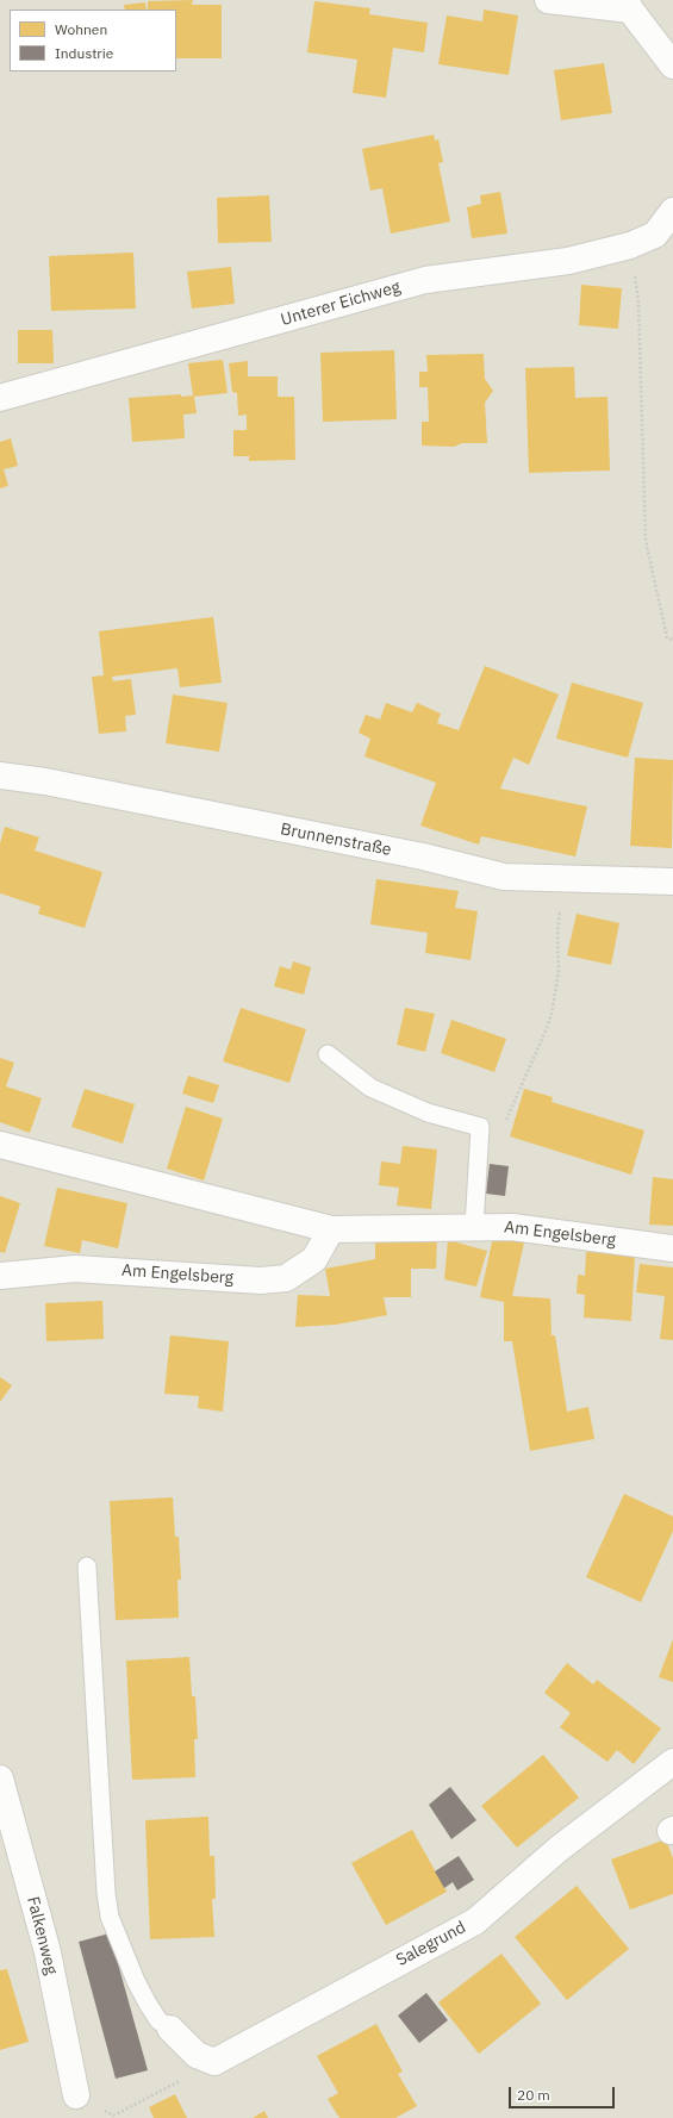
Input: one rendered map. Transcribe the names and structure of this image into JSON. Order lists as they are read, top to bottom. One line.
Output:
{"streets":{"street":["Unterer Eichweg","Brunnenstraße","Am Engelsberg","Falkenweg","Salegrund"]},"legend":["Wohnen","Industrie"],"scale_bar":"20 m"}
